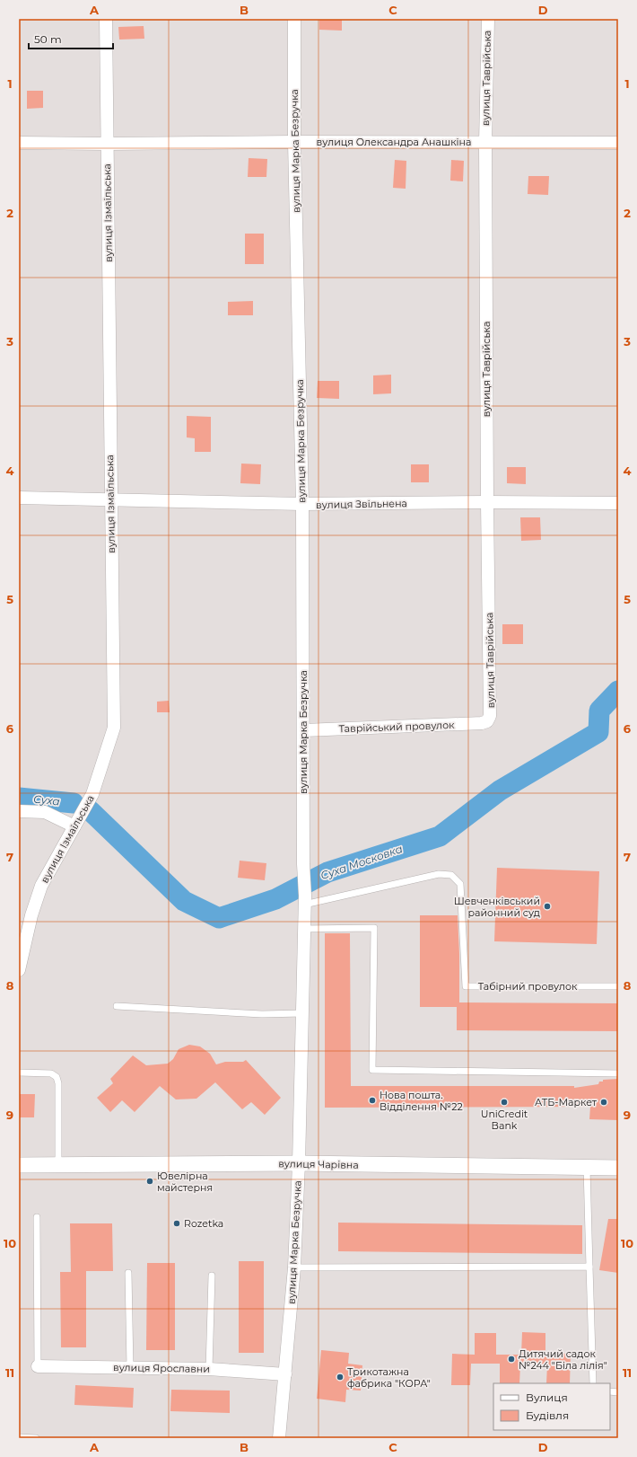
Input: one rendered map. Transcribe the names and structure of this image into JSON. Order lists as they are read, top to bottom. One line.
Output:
{"streets":{"street":["вулиця Таврійська","вулиця Олександра Анашкіна","вулиця Марка Безручка","вулиця Ізмаїльська","вулиця Звільнена","Таврійський провулок","вулиця Чарівна","вулиця Ярославни"],"lane":["Табірний провулок"]},"crossings":[["вулиця Таврійська","вулиця Олександра Анашкіна"],["вулиця Таврійська","вулиця Звільнена"],["вулиця Таврійська","Таврійський провулок"],["вулиця Олександра Анашкіна","вулиця Марка Безручка"],["вулиця Олександра Анашкіна","вулиця Ізмаїльська"],["вулиця Марка Безручка","вулиця Звільнена"],["вулиця Марка Безручка","Таврійський провулок"],["вулиця Марка Безручка","Табірний провулок"],["вулиця Марка Безручка","вулиця Чарівна"],["вулиця Марка Безручка","вулиця Ярославни"],["вулиця Ізмаїльська","вулиця Звільнена"]],"water":["Суха","Суха Московка"],"places":["Шевченківський районний суд","Нова пошта. Відділення №22","UniCredit Bank","АТБ-Маркет","Ювелірна майстерня","Rozetka","Дитячий садок №244 \"Біла лілія\"","Трикотажна фабрика \"КОРА\""],"legend":["Вулиця","Будівля"],"scale_bar":"50 m","grid":{"columns":["A","B","C","D"],"rows":["1","2","3","4","5","6","7","8","9","10","11"]}}
